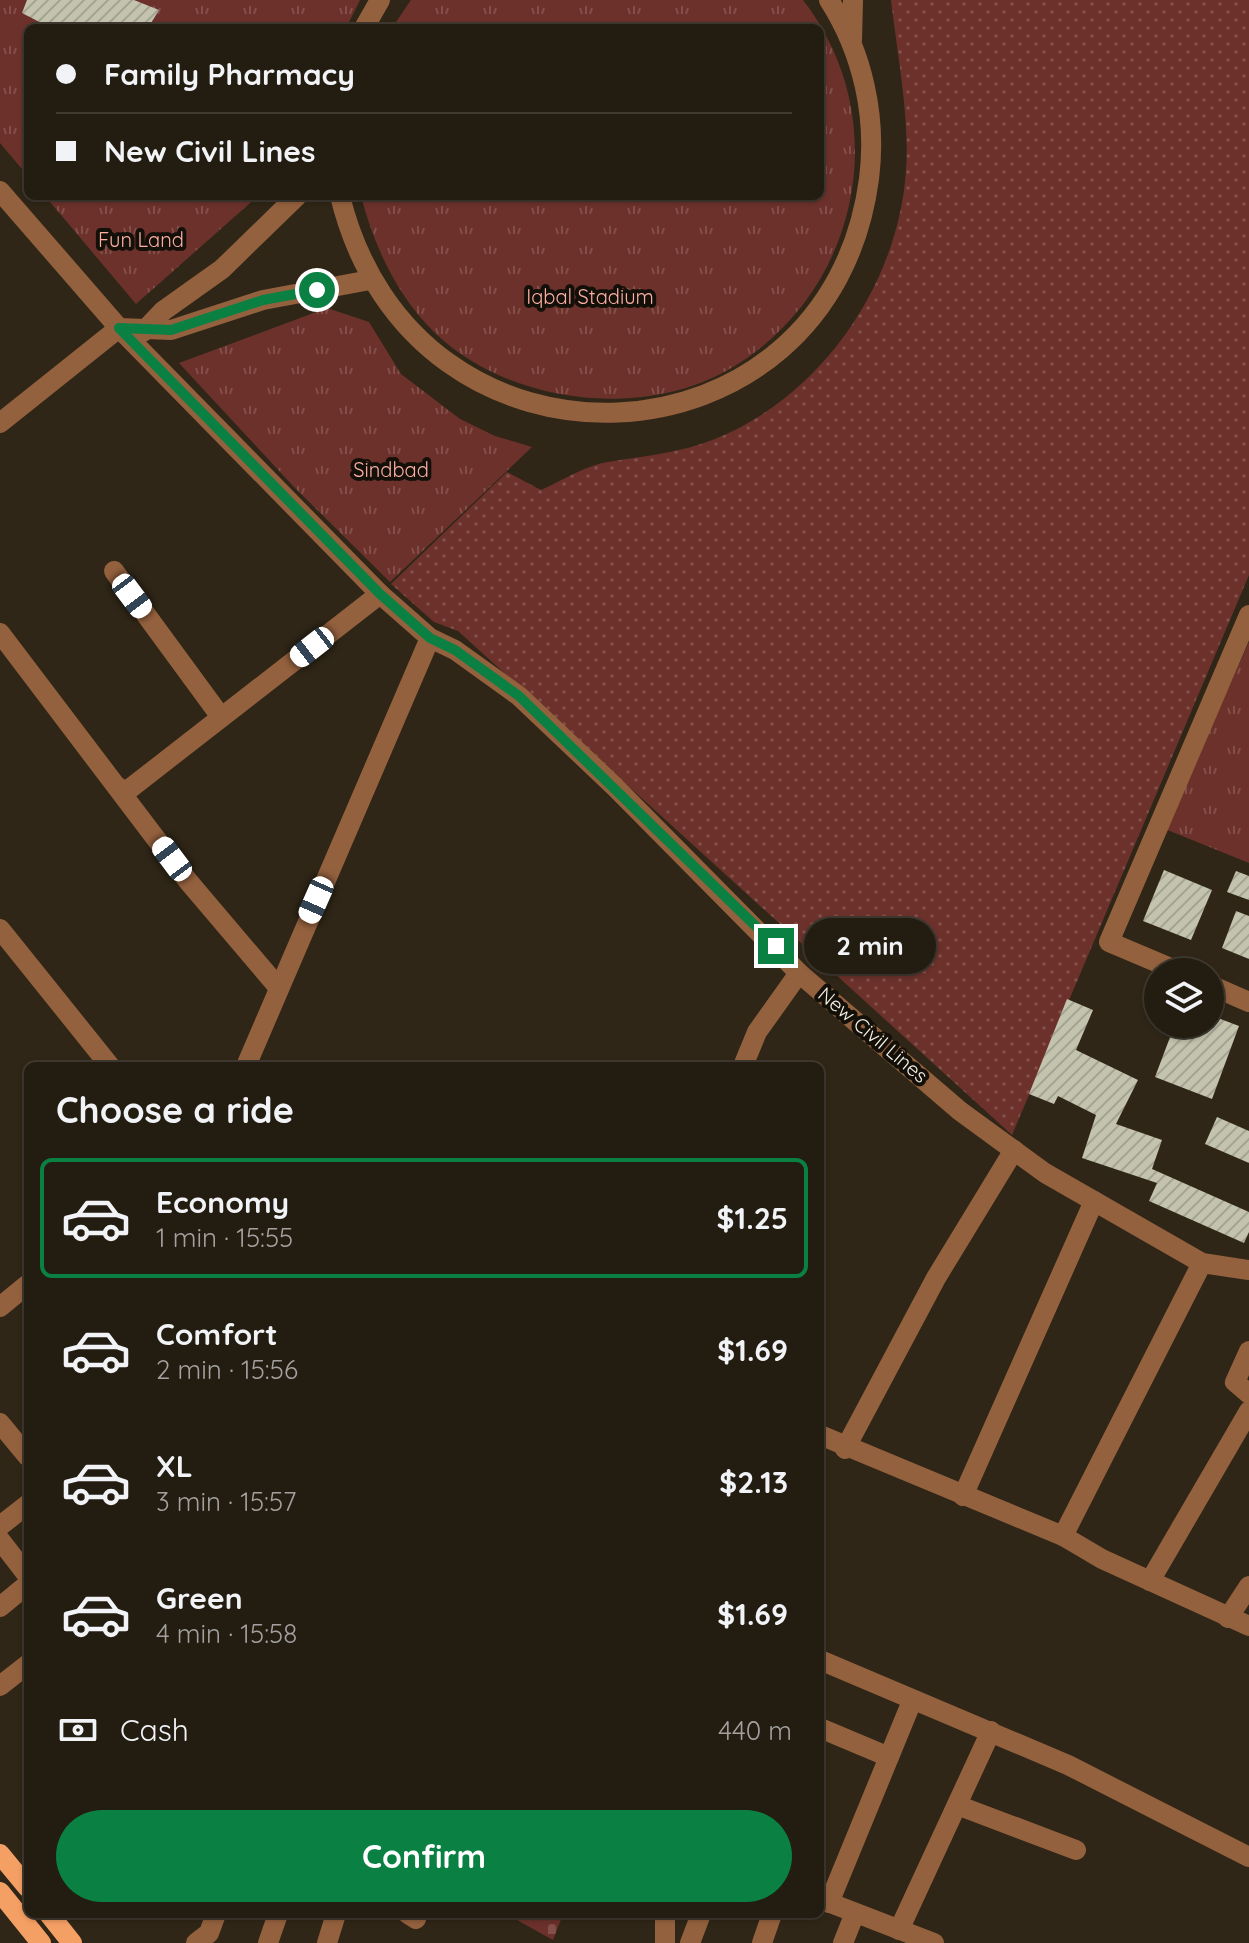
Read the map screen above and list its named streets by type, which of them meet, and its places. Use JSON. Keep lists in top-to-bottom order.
{
  "streets": {
    "street": ["New Civil Lines"]
  },
  "parks": ["Fun Land", "Iqbal Stadium", "Sindbad"],
  "page": {
    "banner": ["Family Pharmacy", "New Civil Lines"],
    "bubble": "2 min",
    "heading": "Choose a ride",
    "list": [
      {
        "name": "Economy",
        "note": "1 min · 15:55",
        "value": "$1.25"
      },
      {
        "name": "Comfort",
        "note": "2 min · 15:56",
        "value": "$1.69"
      },
      {
        "name": "XL",
        "note": "3 min · 15:57",
        "value": "$2.13"
      },
      {
        "name": "Green",
        "note": "4 min · 15:58",
        "value": "$1.69"
      }
    ],
    "pay": ["Cash", "440 m"],
    "buttons": "Confirm"
  }
}
